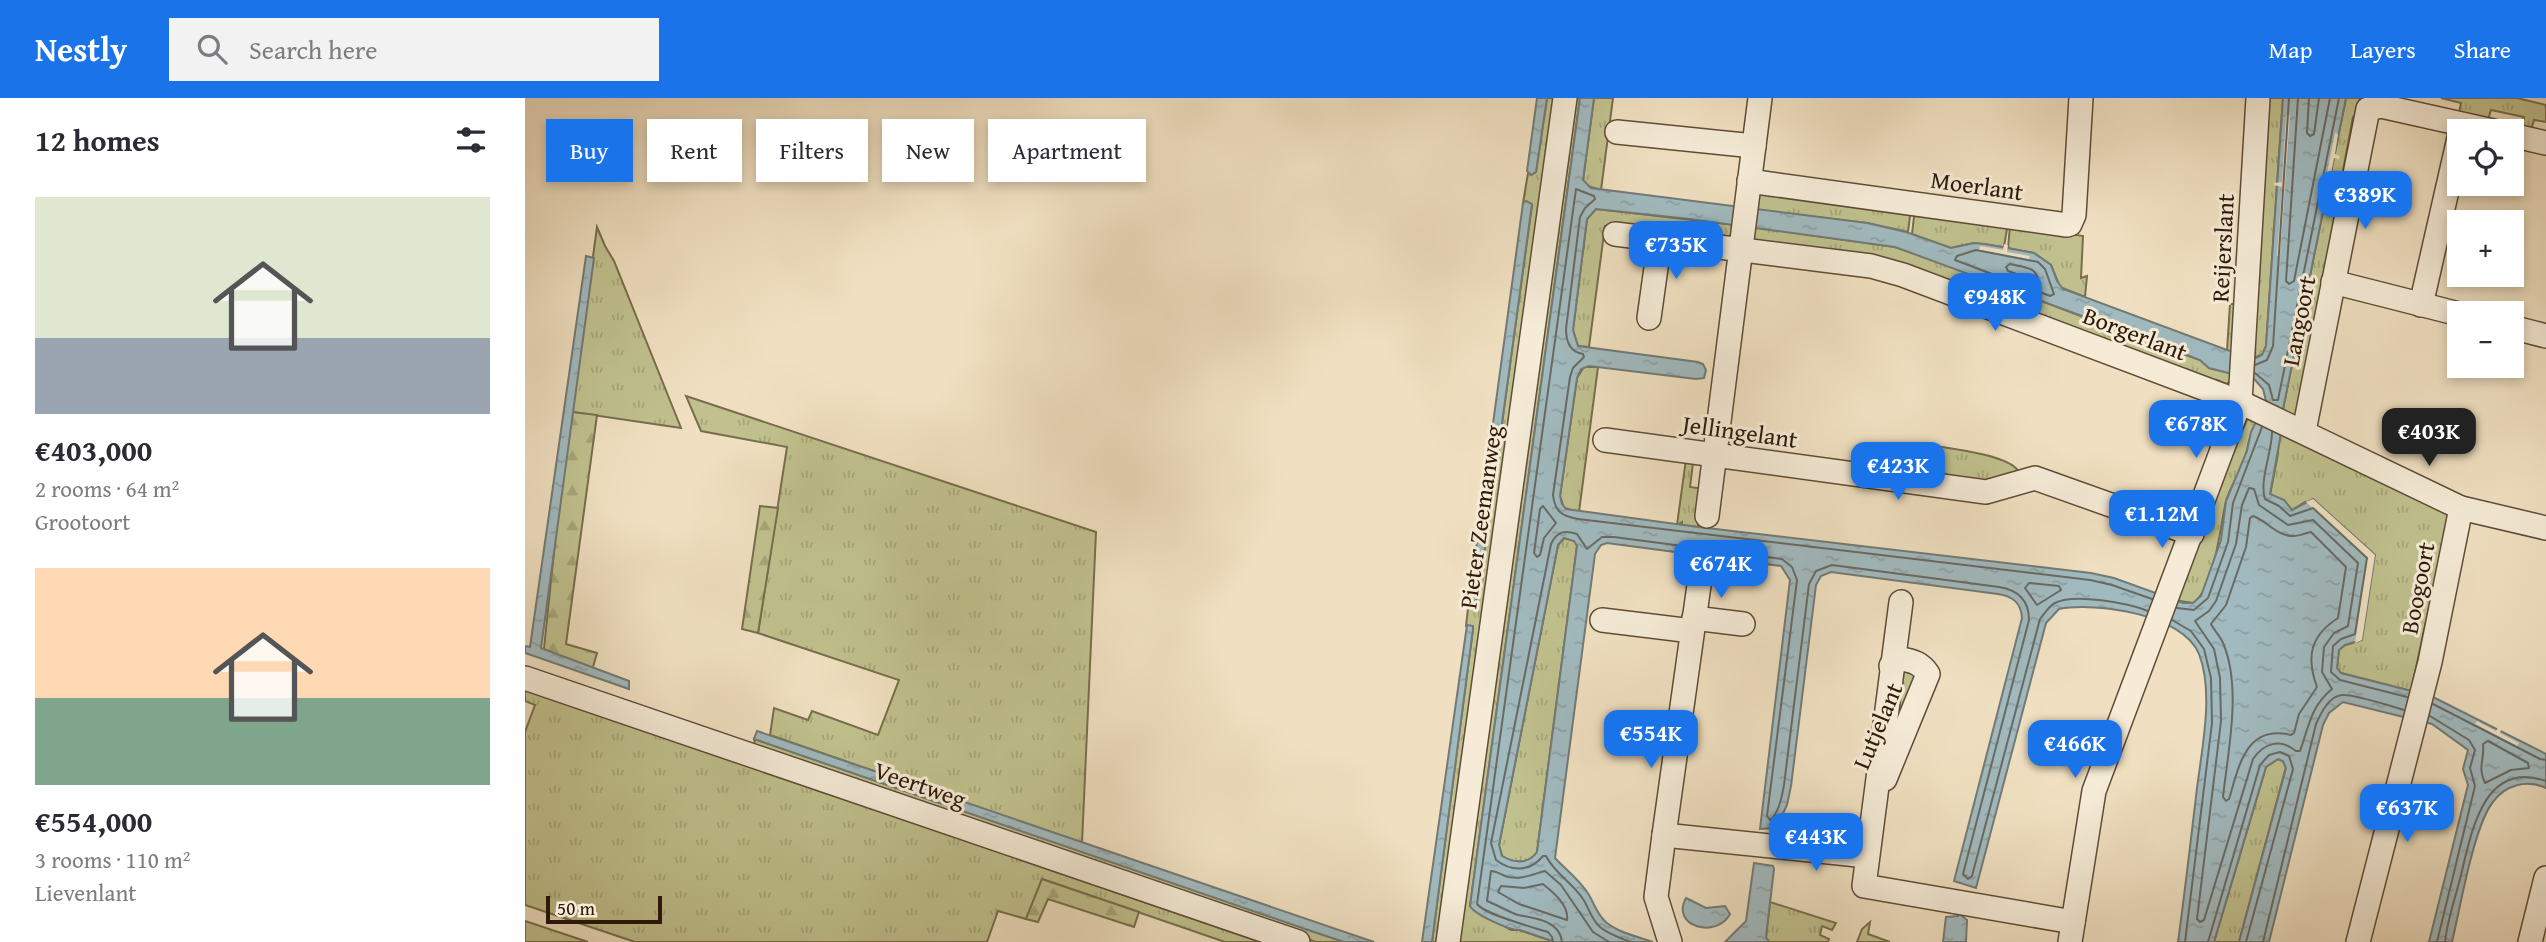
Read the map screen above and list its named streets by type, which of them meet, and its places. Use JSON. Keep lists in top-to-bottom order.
{
  "streets": {
    "street": [
      "Moerlant",
      "Reijerslant",
      "Langoort",
      "Borgerlant",
      "Jellingelant",
      "Pieter Zeemanweg",
      "Boogoort",
      "Lutjelant",
      "Veertweg"
    ]
  },
  "crossings": [
    ["Reijerslant", "Borgerlant"],
    ["Reijerslant", "Jellingelant"],
    ["Reijerslant", "Lutjelant"],
    ["Langoort", "Borgerlant"],
    ["Borgerlant", "Boogoort"]
  ],
  "scale_bar": "50 m",
  "page": {
    "header": "Nestly",
    "search": "Search here",
    "nav": ["Map", "Layers", "Share"],
    "heading": "12 homes",
    "map_buttons": ["+", "−"],
    "chip": [
      "Buy",
      "Rent",
      "Filters",
      "New",
      "Apartment"
    ],
    "price": [
      "€389K",
      "€735K",
      "€948K",
      "€678K",
      "€403K",
      "€423K",
      "€1.12M",
      "€674K",
      "€554K",
      "€466K",
      "€637K",
      "€443K"
    ],
    "list": [
      {
        "name": "€403,000",
        "note": "2 rooms · 64 m² · Grootoort"
      },
      {
        "name": "€554,000",
        "note": "3 rooms · 110 m² · Lievenlant"
      }
    ],
    "scale": "50 m"
  }
}
